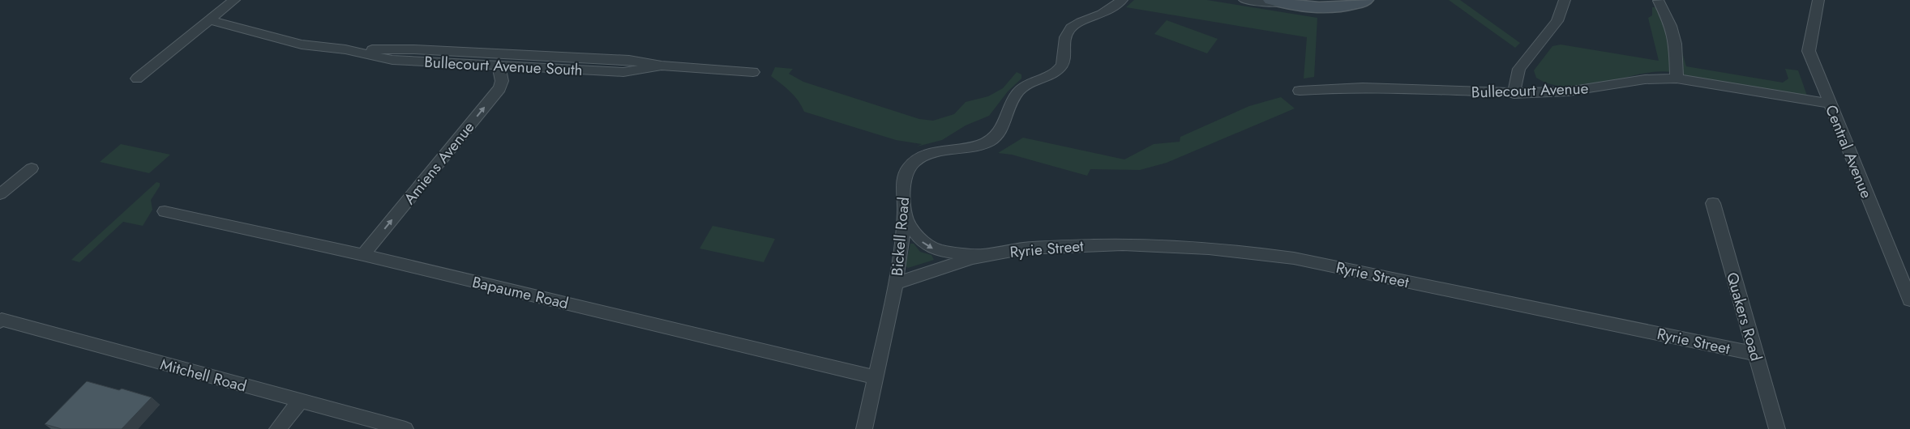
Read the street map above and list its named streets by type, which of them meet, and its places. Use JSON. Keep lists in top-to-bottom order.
{
  "streets": {
    "street": [
      "Bullecourt Avenue South",
      "Bullecourt Avenue",
      "Central Avenue",
      "Amiens Avenue",
      "Bickell Road",
      "Ryrie Street",
      "Bapaume Road",
      "Quakers Road",
      "Mitchell Road"
    ]
  },
  "crossings": [
    ["Bullecourt Avenue South", "Amiens Avenue"],
    ["Bullecourt Avenue", "Central Avenue"],
    ["Amiens Avenue", "Bapaume Road"],
    ["Bickell Road", "Ryrie Street"],
    ["Bickell Road", "Bapaume Road"],
    ["Ryrie Street", "Quakers Road"]
  ],
  "one_way": ["Amiens Avenue"]
}
